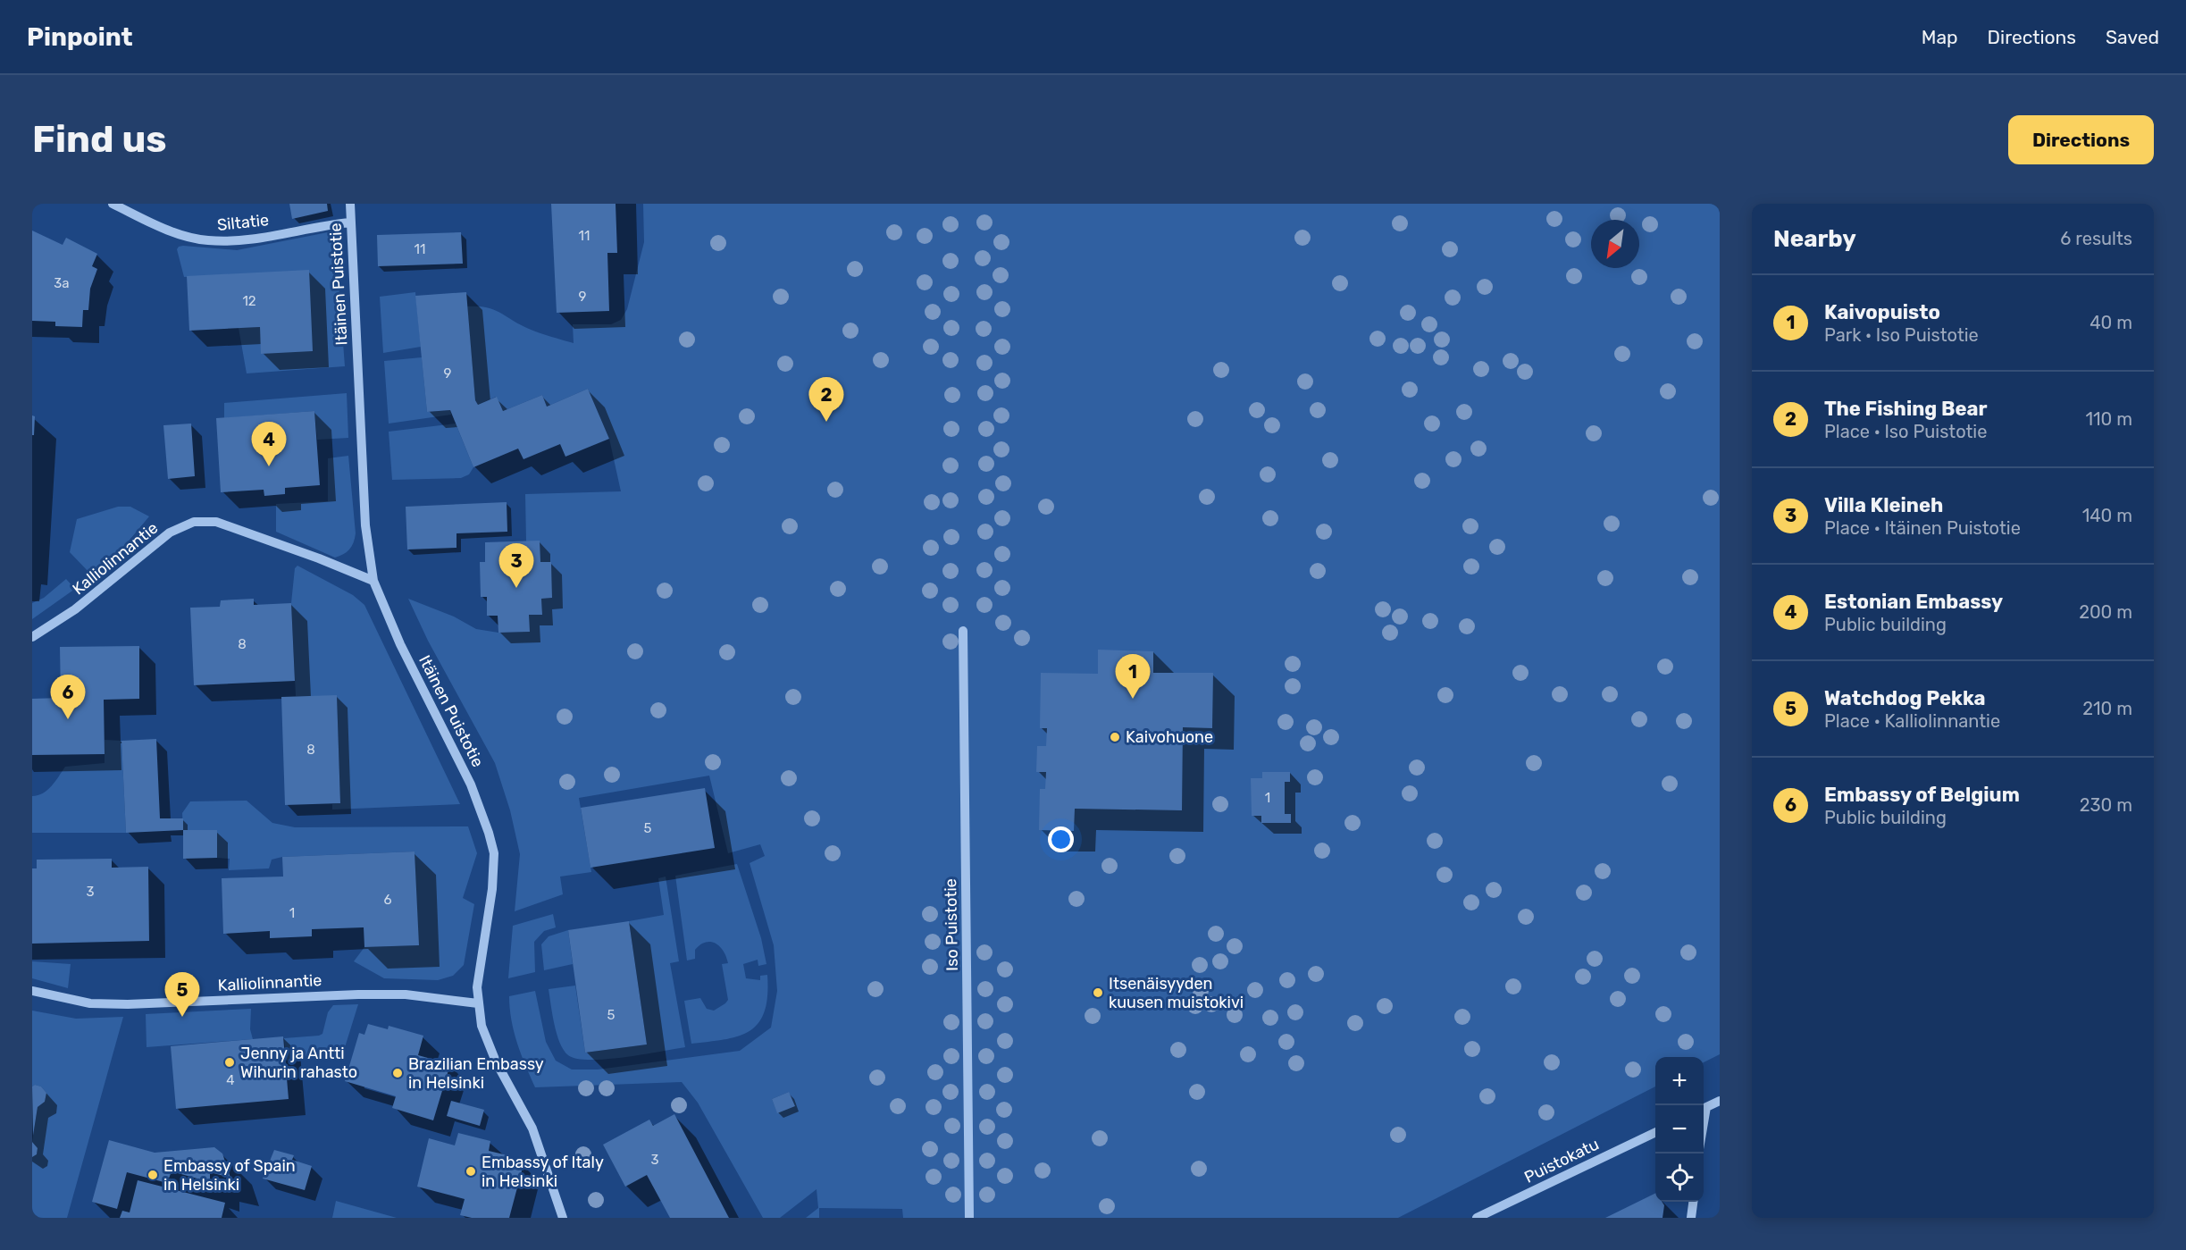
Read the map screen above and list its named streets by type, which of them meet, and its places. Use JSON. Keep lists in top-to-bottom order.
{
  "streets": {
    "street": [
      "Siltatie",
      "Itäinen Puistotie",
      "Kalliolinnantie",
      "Iso Puistotie",
      "Puistokatu"
    ]
  },
  "crossings": [
    ["Siltatie", "Itäinen Puistotie"],
    ["Itäinen Puistotie", "Kalliolinnantie"]
  ],
  "places": [
    "Kaivohuone",
    "Itsenäisyyden kuusen muistokivi",
    "Jenny ja Antti Wihurin rahasto",
    "Brazilian Embassy in Helsinki",
    "Embassy of Italy in Helsinki",
    "Embassy of Spain in Helsinki"
  ],
  "house_numbers": [
    "11",
    "11",
    "3a",
    "9",
    "12",
    "9",
    "8",
    "8",
    "1",
    "5",
    "3",
    "6",
    "1",
    "5",
    "4",
    "3"
  ],
  "north": "bottom left",
  "page": {
    "header": "Pinpoint",
    "nav": ["Map", "Directions", "Saved"],
    "buttons": "Directions",
    "title": "Find us",
    "heading": ["Nearby", "6 results"],
    "list": [
      {
        "mark": "1",
        "name": "Kaivopuisto",
        "note": "Park · Iso Puistotie",
        "value": "40 m"
      },
      {
        "mark": "2",
        "name": "The Fishing Bear",
        "note": "Place · Iso Puistotie",
        "value": "110 m"
      },
      {
        "mark": "3",
        "name": "Villa Kleineh",
        "note": "Place · Itäinen Puistotie",
        "value": "140 m"
      },
      {
        "mark": "4",
        "name": "Estonian Embassy",
        "note": "Public building",
        "value": "200 m"
      },
      {
        "mark": "5",
        "name": "Watchdog Pekka",
        "note": "Place · Kalliolinnantie",
        "value": "210 m"
      },
      {
        "mark": "6",
        "name": "Embassy of Belgium",
        "note": "Public building",
        "value": "230 m"
      }
    ],
    "pins": [
      "2",
      "4",
      "3",
      "1",
      "6",
      "5"
    ],
    "map_buttons": ["+", "−"]
  }
}
